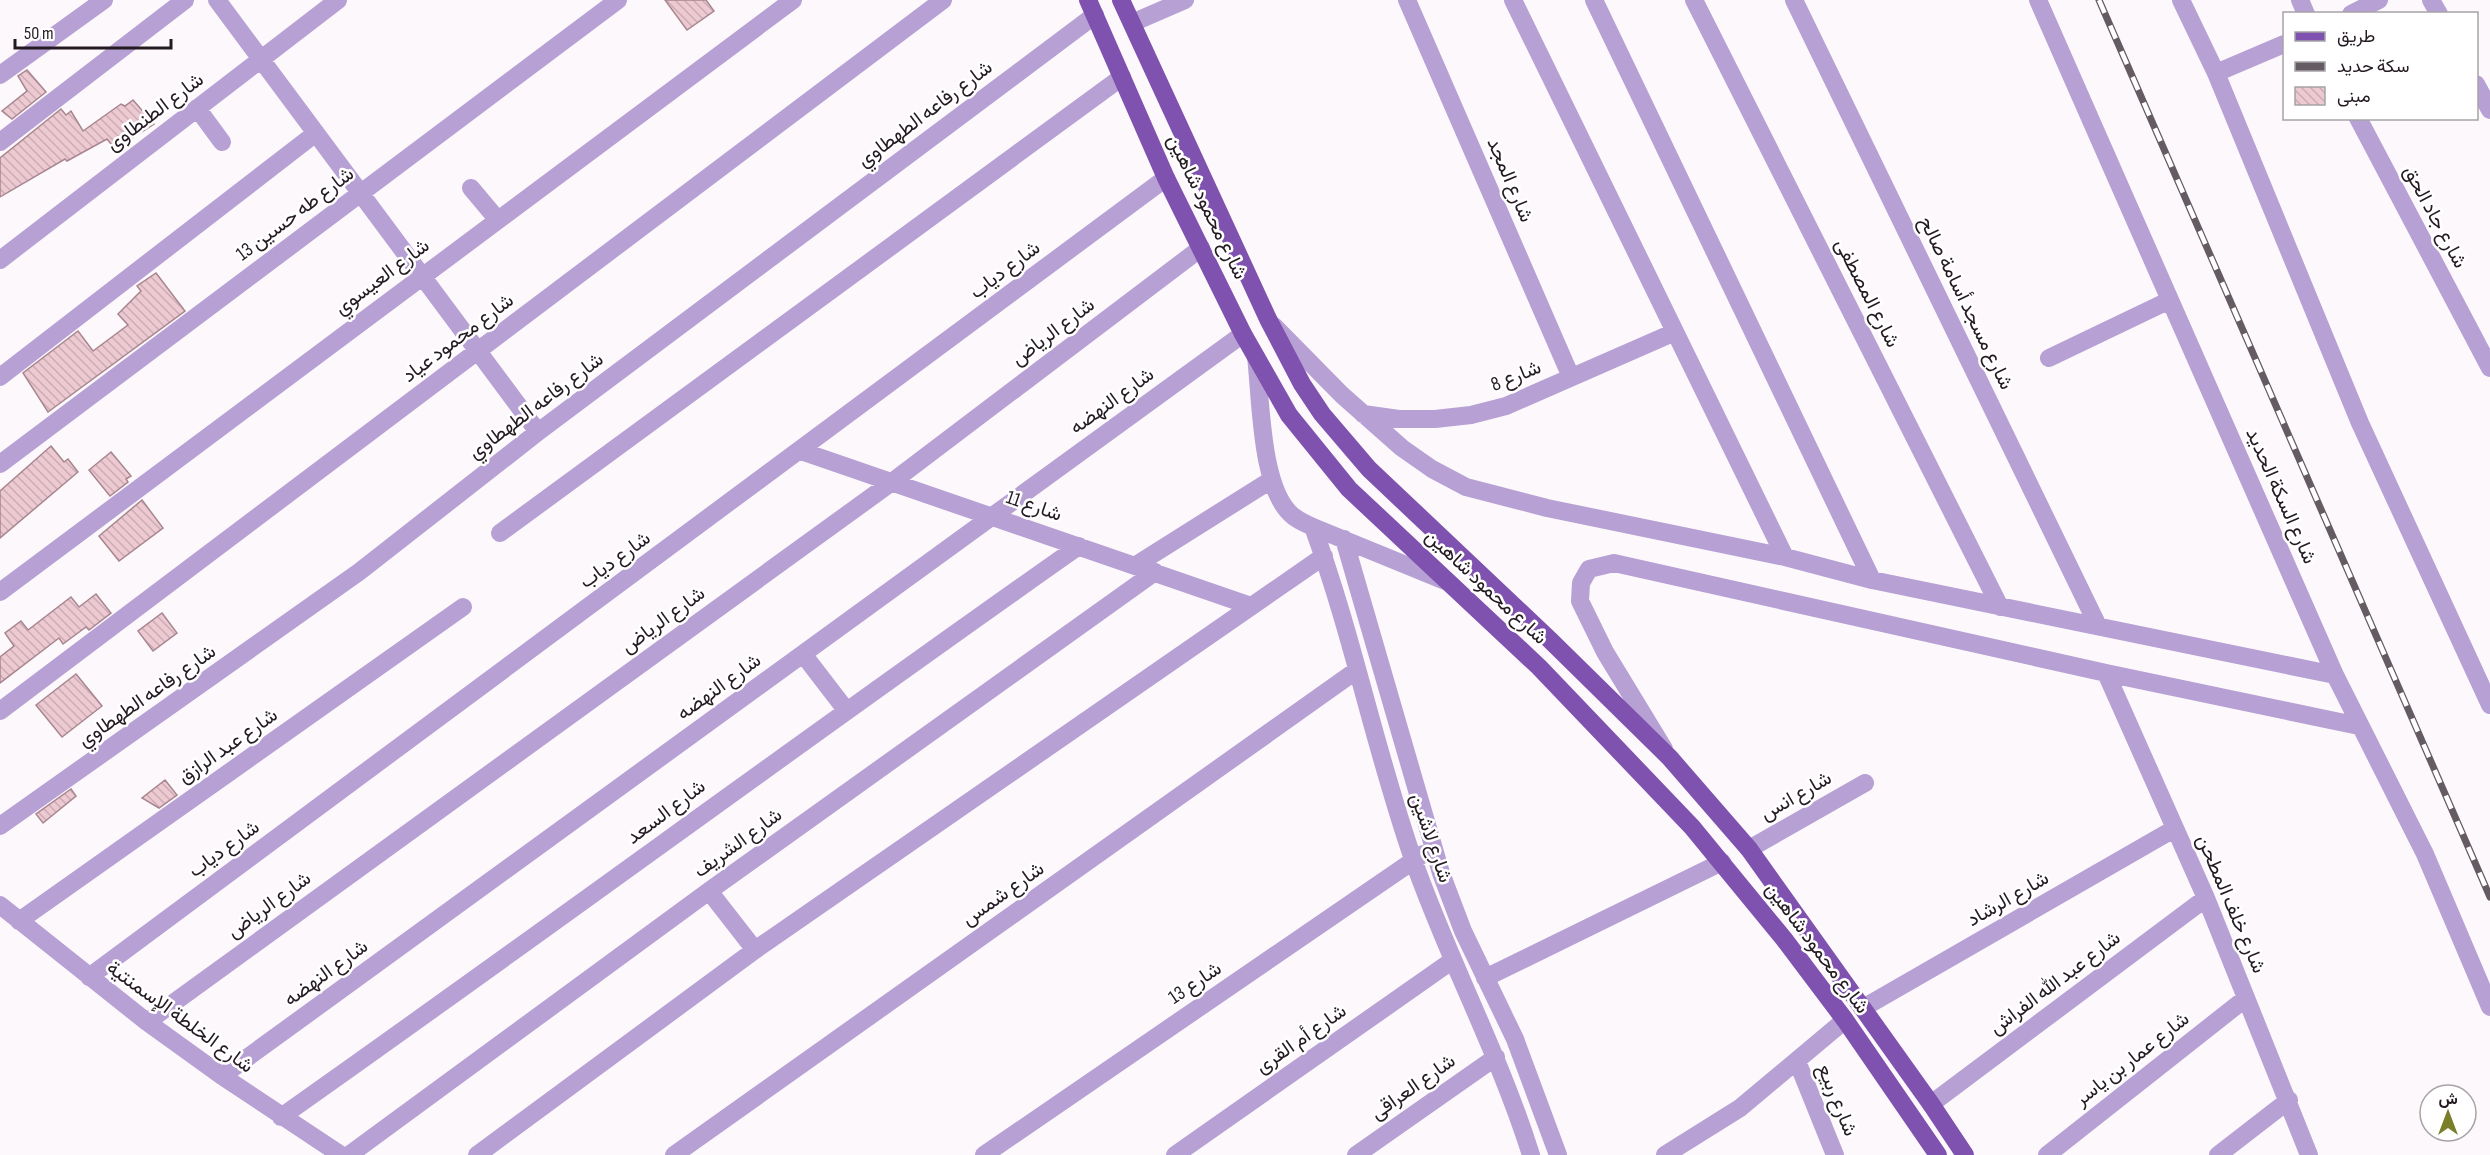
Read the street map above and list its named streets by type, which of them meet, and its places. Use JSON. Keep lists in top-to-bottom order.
{
  "streets": {
    "main road": ["شارع محمود شاهين"],
    "street": [
      "شارع الطنطاوى",
      "شارع رفاعه الطهطاوي",
      "شارع المجد",
      "شارع طه حسين 13",
      "شارع جاد الحق",
      "شارع دياب",
      "شارع العيسوي",
      "شارع المصطفى",
      "شارع مسجد أسامة صالح",
      "شارع الرياض",
      "شارع محمود عياد",
      "شارع 8",
      "شارع النهضه",
      "شارع السكة الحديد",
      "شارع 11",
      "شارع عبد الرازق",
      "شارع انس",
      "شارع السعد",
      "شارع لاشين",
      "شارع الشريف",
      "شارع شمس",
      "شارع الرشاد",
      "شارع خلف المطحن",
      "شارع 13",
      "شارع عبد الله الفراش",
      "شارع الخلطة الإسمنتية",
      "شارع أم القرى",
      "شارع عمار بن ياسر",
      "شارع العراقى",
      "شارع ربيع"
    ]
  },
  "crossings": [
    ["شارع رفاعه الطهطاوي", "شارع محمود شاهين"],
    ["شارع المجد", "شارع 8"],
    ["شارع محمود شاهين", "شارع دياب"],
    ["شارع محمود شاهين", "شارع الرياض"],
    ["شارع محمود شاهين", "شارع النهضه"],
    ["شارع محمود شاهين", "شارع انس"],
    ["شارع محمود شاهين", "شارع الرشاد"],
    ["شارع محمود شاهين", "شارع عبد الله الفراش"],
    ["شارع دياب", "شارع 11"],
    ["شارع دياب", "شارع الخلطة الإسمنتية"],
    ["شارع الرياض", "شارع 11"],
    ["شارع الرياض", "شارع الخلطة الإسمنتية"],
    ["شارع النهضه", "شارع 11"],
    ["شارع النهضه", "شارع الخلطة الإسمنتية"],
    ["شارع 11", "شارع السعد"],
    ["شارع 11", "شارع الشريف"],
    ["شارع عبد الرازق", "شارع الخلطة الإسمنتية"],
    ["شارع السعد", "شارع الخلطة الإسمنتية"],
    ["شارع لاشين", "شارع شمس"],
    ["شارع لاشين", "شارع 13"],
    ["شارع لاشين", "شارع أم القرى"],
    ["شارع لاشين", "شارع العراقى"],
    ["شارع الرشاد", "شارع خلف المطحن"],
    ["شارع خلف المطحن", "شارع عبد الله الفراش"],
    ["شارع خلف المطحن", "شارع عمار بن ياسر"]
  ],
  "legend": ["طريق", "سكة حديد", "مبنى"],
  "scale_bar": "50 m",
  "north": "top"
}
